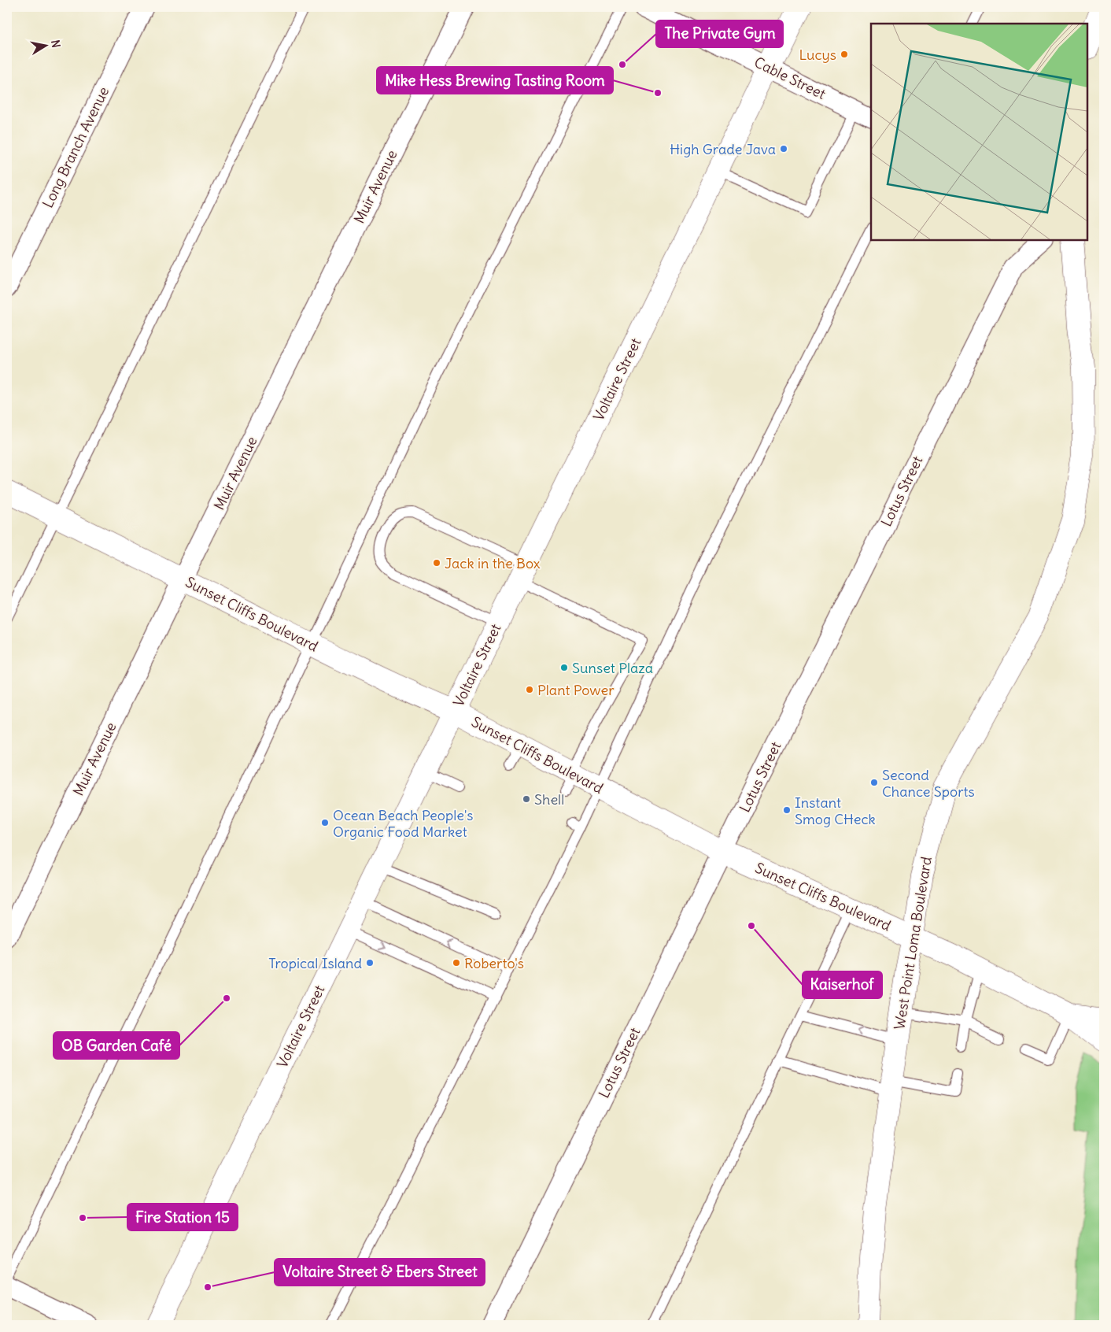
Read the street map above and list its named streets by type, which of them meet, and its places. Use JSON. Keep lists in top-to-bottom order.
{
  "streets": {
    "main road": ["Voltaire Street", "Sunset Cliffs Boulevard", "West Point Loma Boulevard"],
    "street": [
      "Cable Street",
      "Long Branch Avenue",
      "Muir Avenue",
      "Lotus Street"
    ]
  },
  "crossings": [
    ["Cable Street", "Voltaire Street"],
    ["Muir Avenue", "Sunset Cliffs Boulevard"],
    ["Voltaire Street", "Sunset Cliffs Boulevard"],
    ["Lotus Street", "Sunset Cliffs Boulevard"],
    ["Sunset Cliffs Boulevard", "West Point Loma Boulevard"]
  ],
  "places": [
    "Lucys",
    "The Private Gym",
    "Mike Hess Brewing Tasting Room",
    "High Grade Java",
    "Jack in the Box",
    "Sunset Plaza",
    "Plant Power",
    "Second Chance Sports",
    "Shell",
    "Instant Smog CHeck",
    "Ocean Beach People's Organic Food Market",
    "Kaiserhof",
    "Tropical Island",
    "Roberto's",
    "OB Garden Café",
    "Fire Station 15",
    "Voltaire Street & Ebers Street"
  ],
  "north": "right"
}
